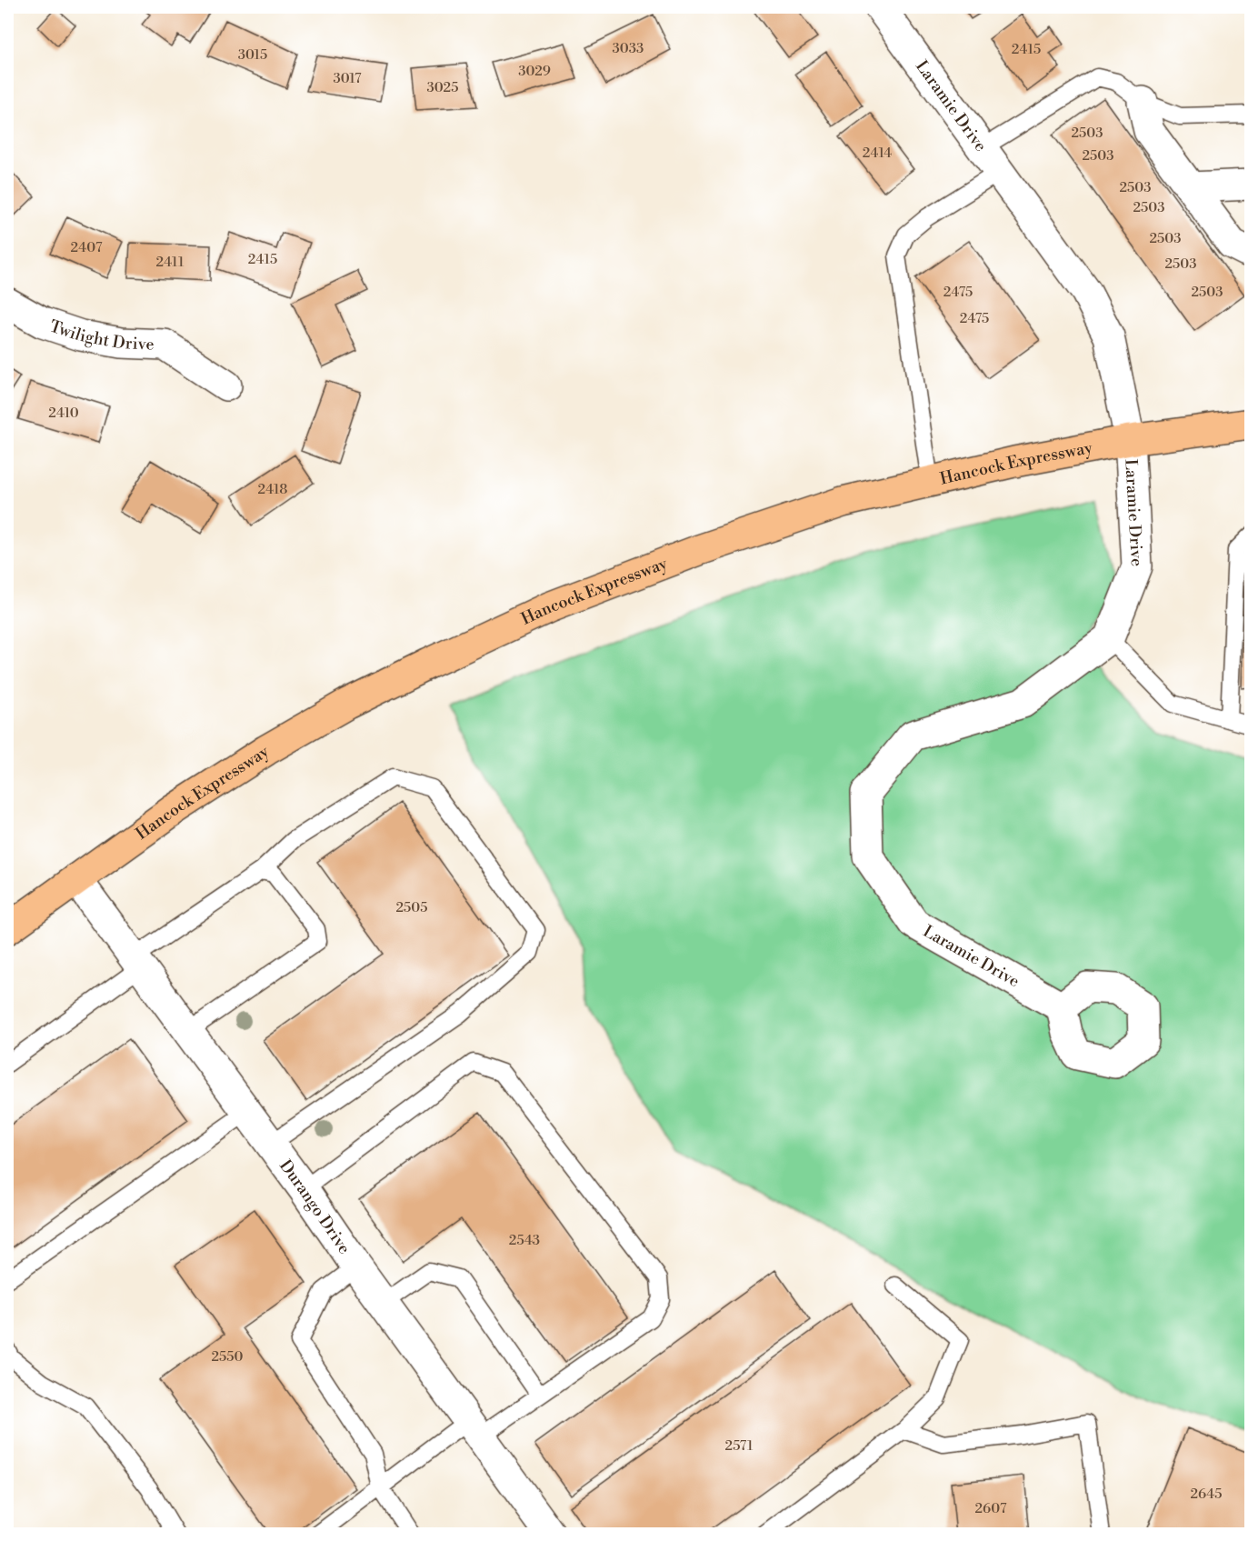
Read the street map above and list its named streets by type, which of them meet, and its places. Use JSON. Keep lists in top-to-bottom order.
{
  "streets": {
    "main road": ["Hancock Expressway"],
    "street": ["Laramie Drive", "Twilight Drive", "Durango Drive"]
  },
  "crossings": [
    ["Laramie Drive", "Hancock Expressway"],
    ["Hancock Expressway", "Durango Drive"]
  ],
  "house_numbers": [
    "3033",
    "2415",
    "3015",
    "3029",
    "3017",
    "3025",
    "2503",
    "2414",
    "2503",
    "2503",
    "2503",
    "2503",
    "2407",
    "2415",
    "2411",
    "2503",
    "2475",
    "2503",
    "2475",
    "2410",
    "2418",
    "2505",
    "2543",
    "2550",
    "2571",
    "2645",
    "2607"
  ]
}
